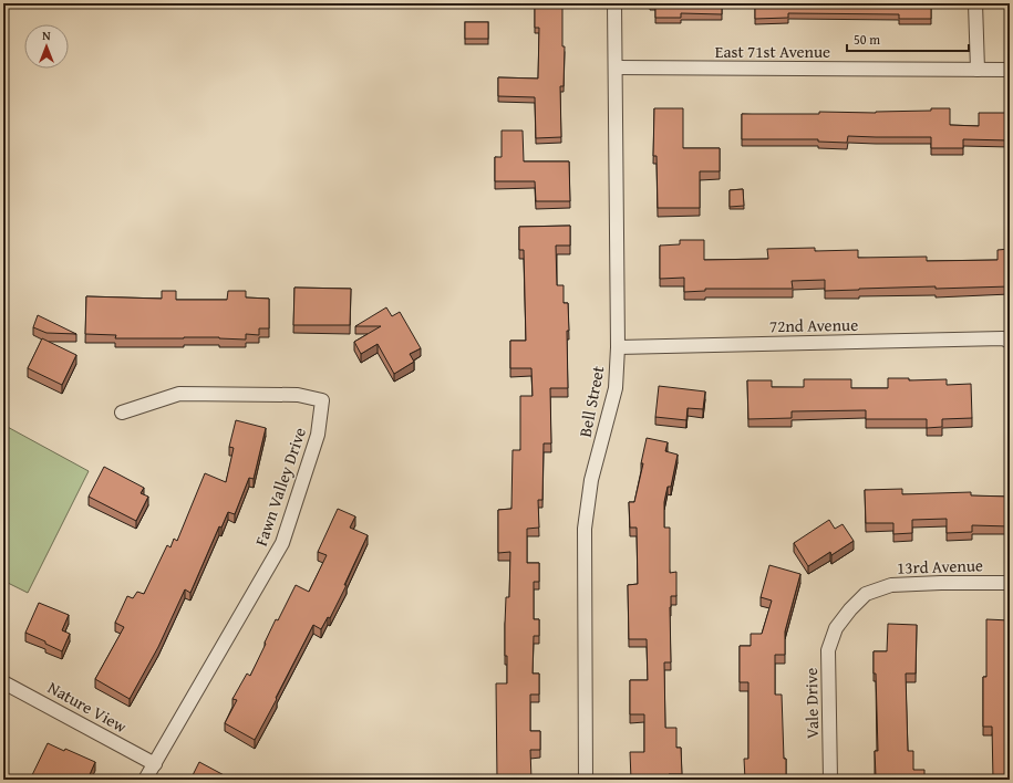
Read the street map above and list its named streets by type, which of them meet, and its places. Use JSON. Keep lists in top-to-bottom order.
{
  "streets": {
    "street": [
      "East 71st Avenue",
      "72nd Avenue",
      "Bell Street",
      "Fawn Valley Drive",
      "13rd Avenue",
      "Vale Drive",
      "Nature View"
    ]
  },
  "crossings": [
    ["East 71st Avenue", "Bell Street"],
    ["72nd Avenue", "Bell Street"],
    ["Fawn Valley Drive", "Nature View"],
    ["13rd Avenue", "Vale Drive"]
  ],
  "scale_bar": "50 m",
  "north": "top"
}
